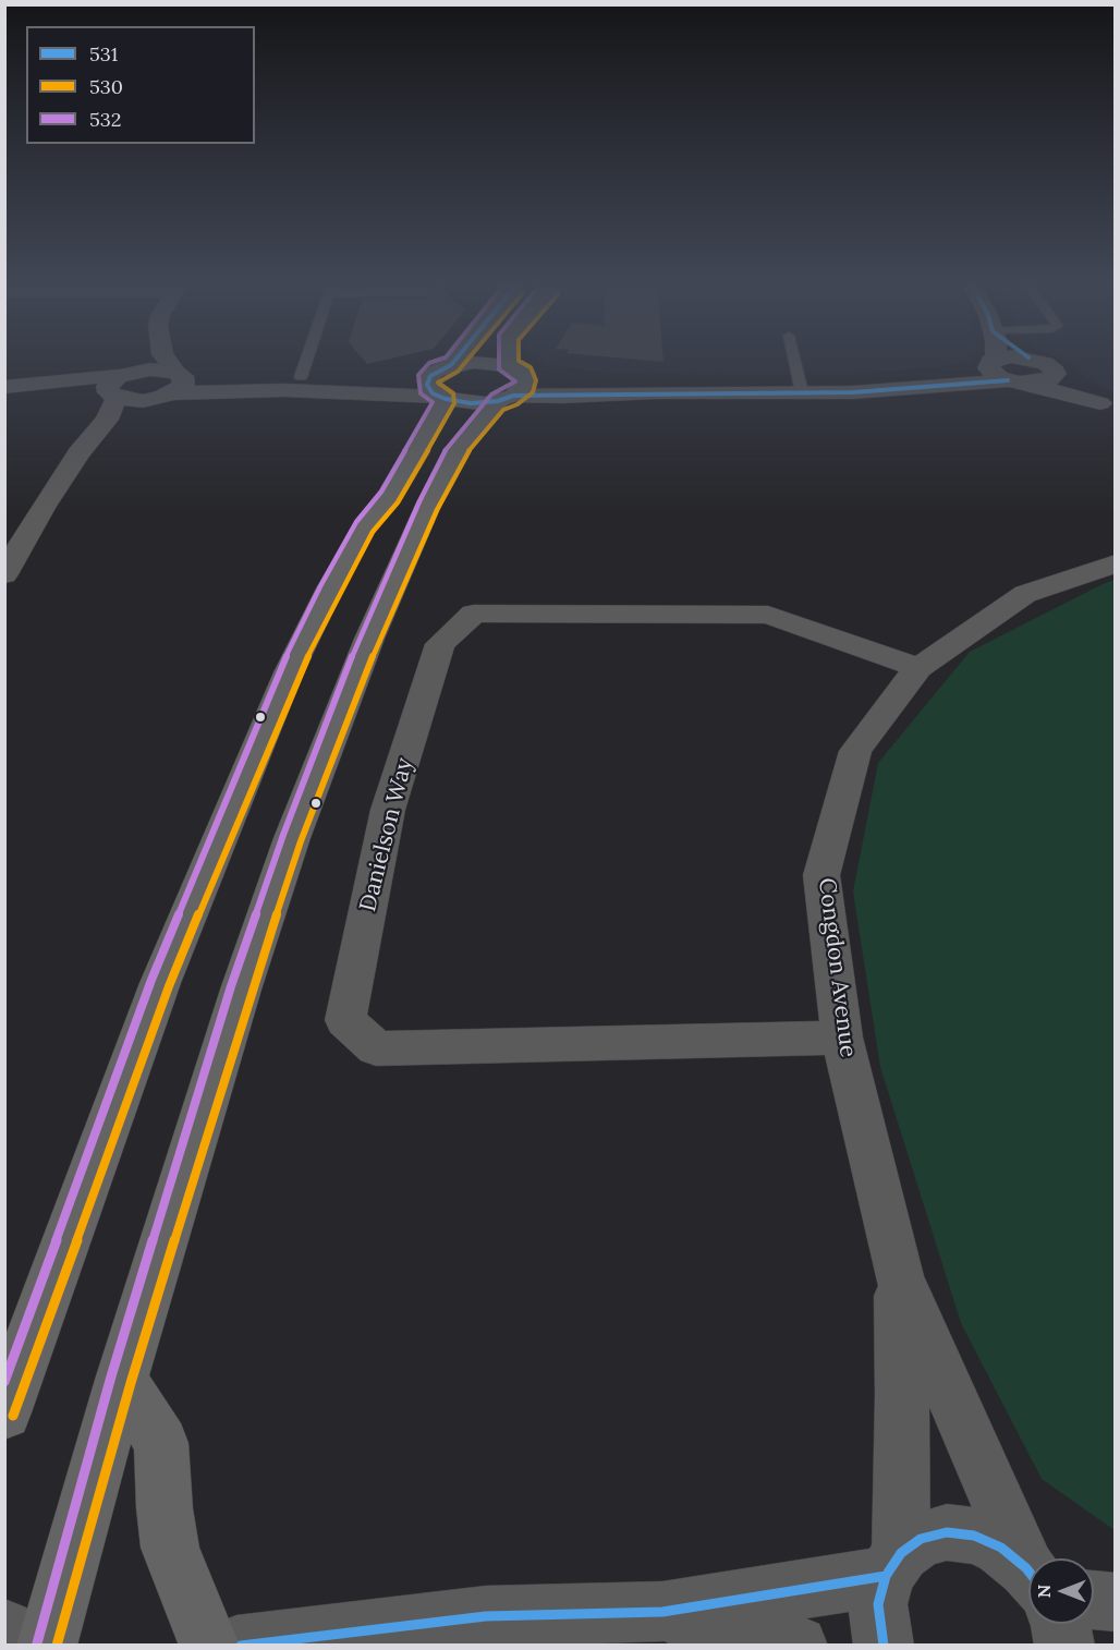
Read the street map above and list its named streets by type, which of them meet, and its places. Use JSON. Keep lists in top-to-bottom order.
{
  "streets": {
    "street": ["Danielson Way", "Congdon Avenue"]
  },
  "crossings": [
    ["Danielson Way", "Congdon Avenue"]
  ],
  "lines": ["transit line 531", "transit line 530", "transit line 532"],
  "legend": ["531", "530", "532"],
  "north": "left"
}
